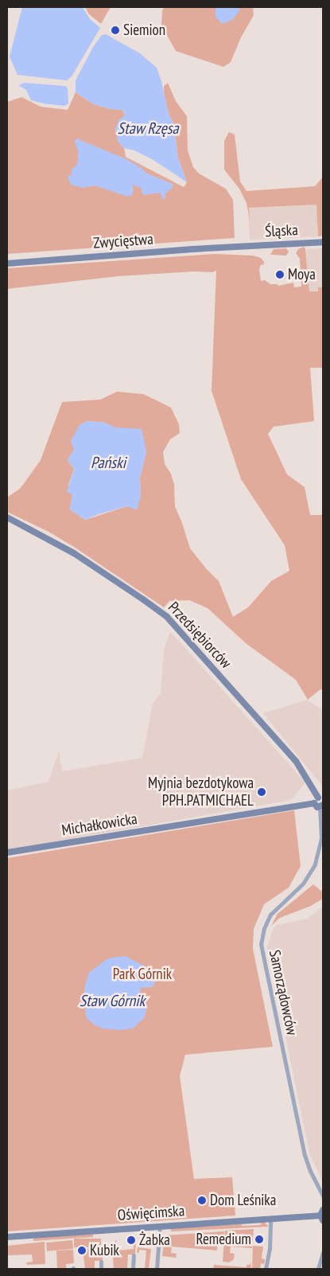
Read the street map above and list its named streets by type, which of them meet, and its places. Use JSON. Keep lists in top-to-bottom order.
{
  "streets": {
    "street": [
      "Śląska",
      "Zwycięstwa",
      "Przedsiębiorców",
      "Michałkowicka",
      "Samorządowców",
      "Oświęcimska"
    ]
  },
  "crossings": [
    ["Śląska", "Zwycięstwa"],
    ["Przedsiębiorców", "Michałkowicka"],
    ["Przedsiębiorców", "Samorządowców"],
    ["Michałkowicka", "Samorządowców"]
  ],
  "water": ["Staw Rzęsa", "Pański", "Staw Górnik"],
  "parks": ["Park Górnik"],
  "places": [
    "Siemion",
    "Moya",
    "Myjnia bezdotykowa PPH.PATMICHAEL",
    "Dom Leśnika",
    "Remedium",
    "Żabka",
    "Kubik"
  ]
}
